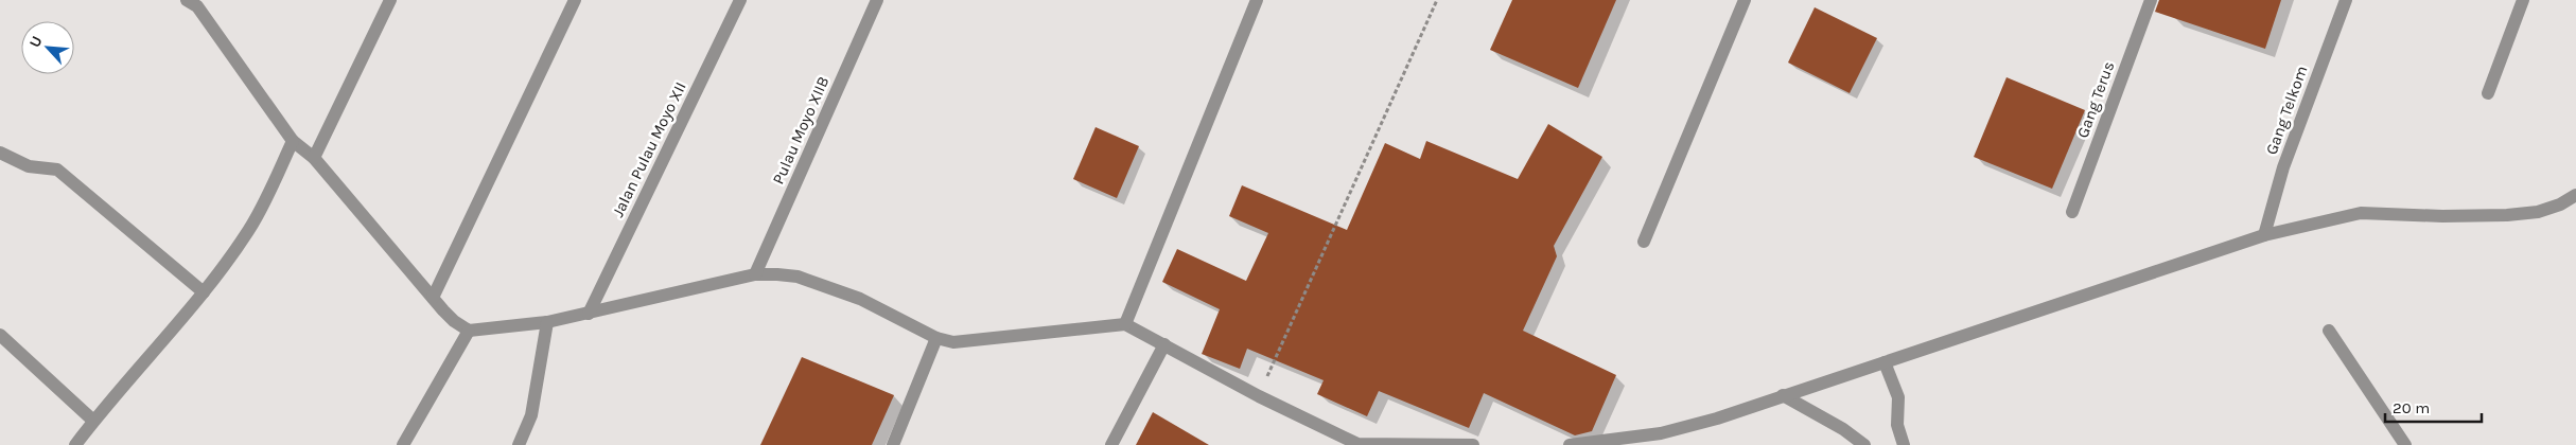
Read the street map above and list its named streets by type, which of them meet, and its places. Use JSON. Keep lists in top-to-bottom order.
{
  "streets": {
    "street": [
      "Gang Terus",
      "Gang Telkom",
      "Pulau Moyo XIIB",
      "Jalan Pulau Moyo XII"
    ]
  },
  "scale_bar": "20 m",
  "north": "top left"
}
